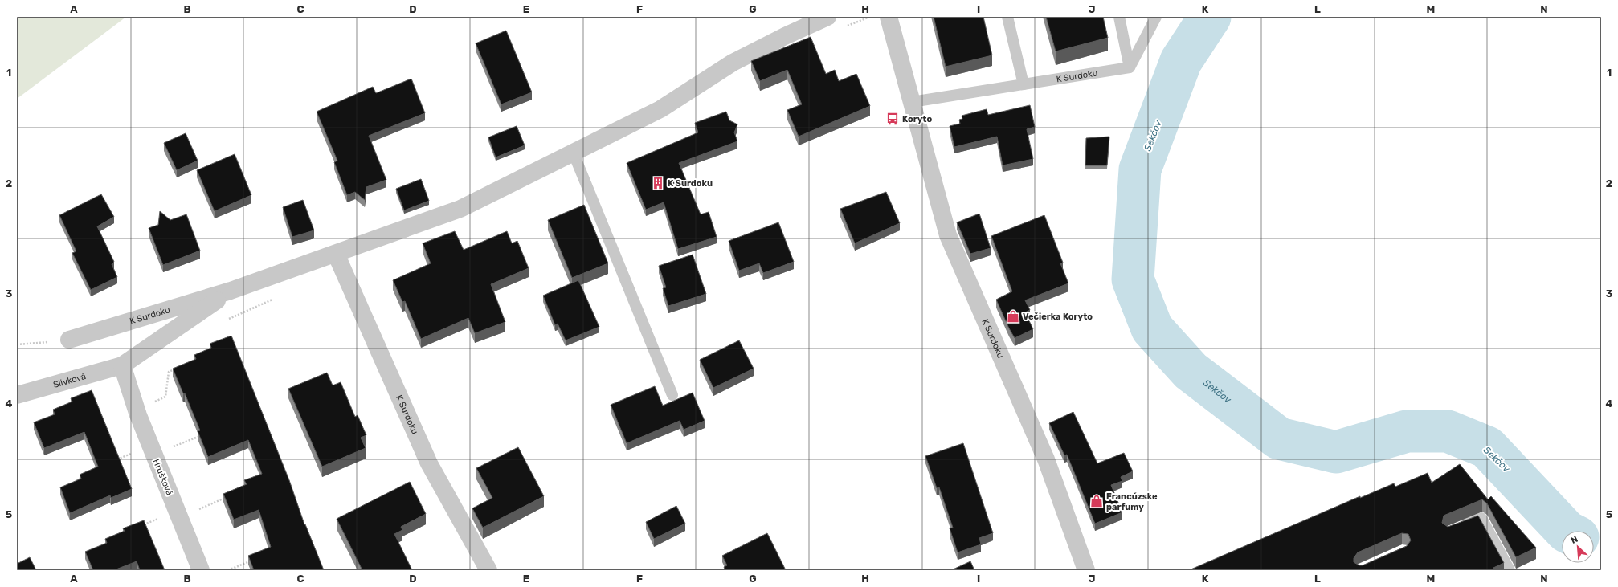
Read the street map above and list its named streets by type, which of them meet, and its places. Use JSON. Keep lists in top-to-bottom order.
{
  "streets": {
    "street": ["K Surdoku", "Slivková", "Hrušková"]
  },
  "crossings": [
    ["K Surdoku", "Slivková"],
    ["K Surdoku", "Hrušková"],
    ["Slivková", "Hrušková"]
  ],
  "water": ["Sekčov"],
  "places": {
    "bus stop": ["Koryto"],
    "building": ["K Surdoku"],
    "shop": ["Večierka Koryto", "Francúzske parfumy"]
  },
  "north": "top left",
  "grid": {
    "columns": [
      "A",
      "B",
      "C",
      "D",
      "E",
      "F",
      "G",
      "H",
      "I",
      "J",
      "K",
      "L",
      "M",
      "N"
    ],
    "rows": [
      "1",
      "2",
      "3",
      "4",
      "5"
    ]
  }
}
